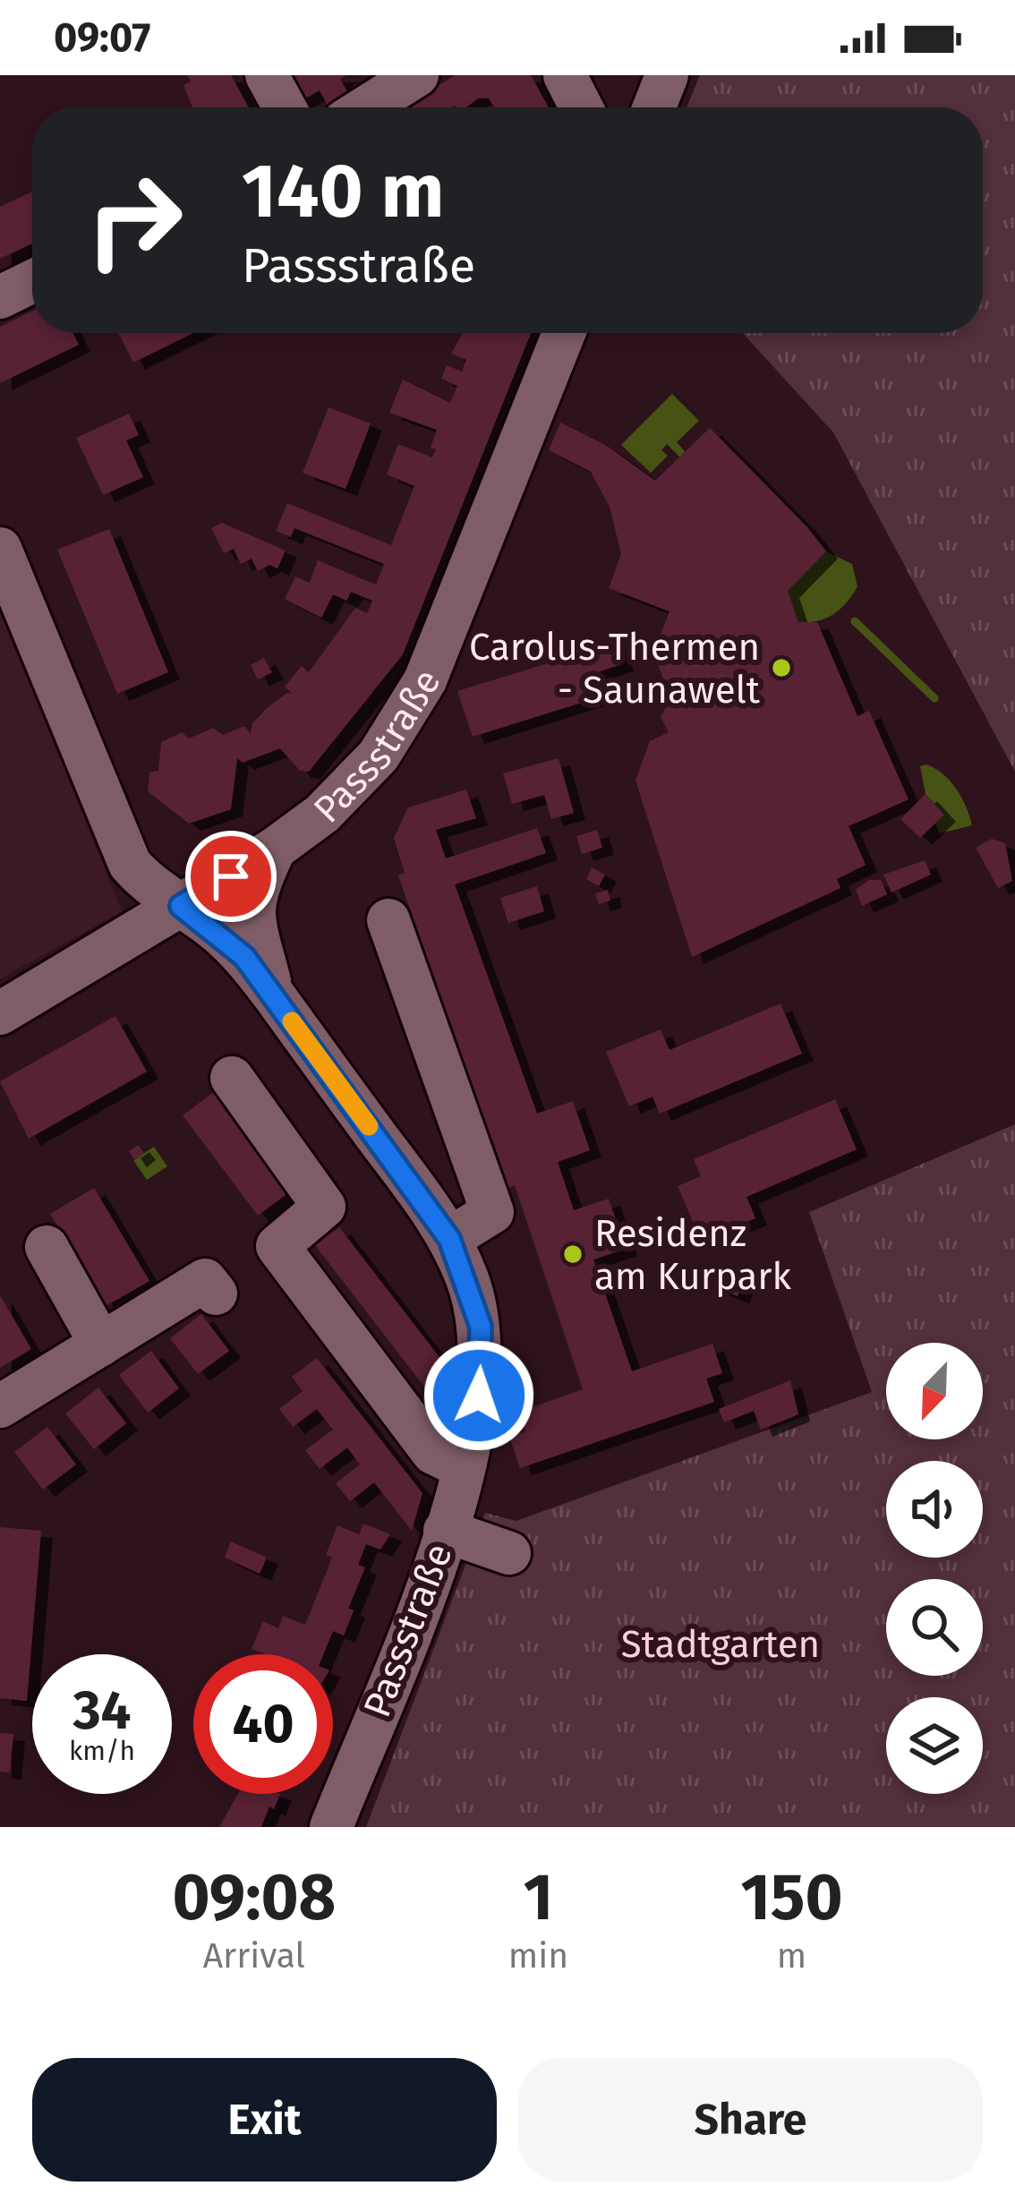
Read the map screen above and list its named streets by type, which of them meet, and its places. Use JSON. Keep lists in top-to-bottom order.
{
  "streets": {
    "street": ["Passstraße"]
  },
  "parks": ["Stadtgarten"],
  "places": ["Carolus-Thermen - Saunawelt", "Residenz am Kurpark"],
  "north": "bottom left",
  "page": {
    "status": "09:07",
    "turn": ["140 m", "Passstraße"],
    "speed": "34 km/h",
    "limit": "40",
    "eta": [
      "09:08",
      "Arrival",
      "1",
      "min",
      "150",
      "m"
    ],
    "buttons": ["Exit", "Share"]
  }
}
